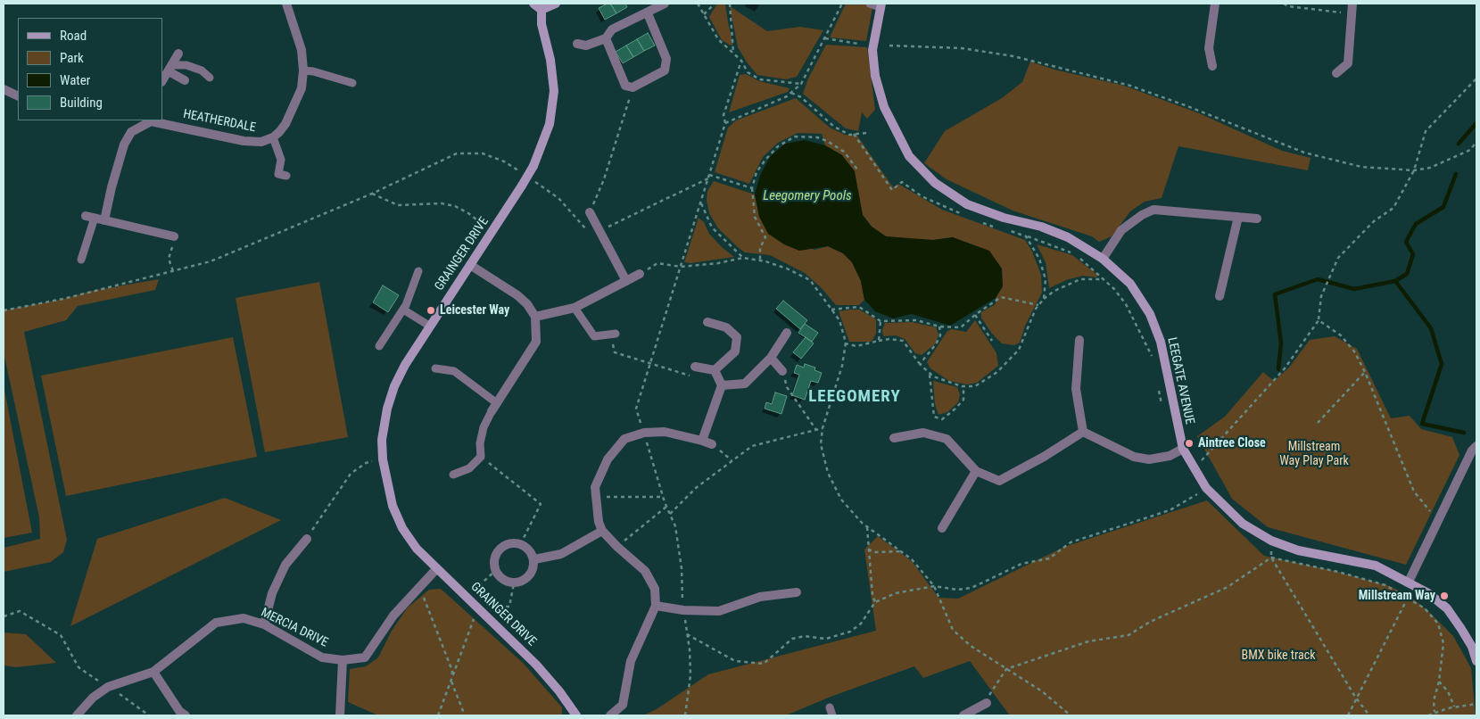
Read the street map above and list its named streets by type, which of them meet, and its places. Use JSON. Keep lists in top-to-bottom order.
{
  "streets": {
    "street": [
      "HEATHERDALE",
      "GRAINGER DRIVE",
      "LEEGATE AVENUE",
      "MERCIA DRIVE"
    ]
  },
  "crossings": [
    ["GRAINGER DRIVE", "MERCIA DRIVE"]
  ],
  "districts": ["LEEGOMERY"],
  "water": ["Leegomery Pools"],
  "parks": ["Millstream Way Play Park", "BMX bike track"],
  "places": ["Leicester Way", "Aintree Close", "Millstream Way"],
  "legend": [
    "Road",
    "Park",
    "Water",
    "Building"
  ]
}
